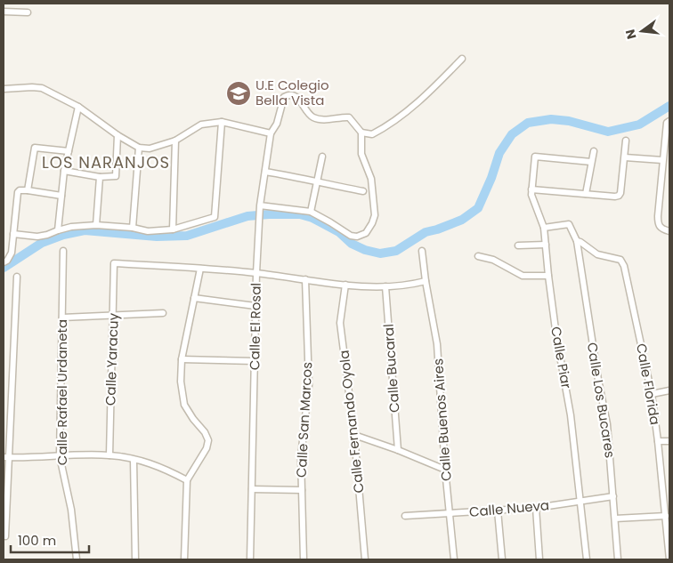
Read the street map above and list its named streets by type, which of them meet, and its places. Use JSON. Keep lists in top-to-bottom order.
{
  "streets": {
    "street": [
      "Calle El Rosal",
      "Calle Piar",
      "Calle Yaracuy",
      "Calle Bucaral",
      "Calle Florida",
      "Calle Rafael Urdaneta",
      "Calle Los Bucares",
      "Calle San Marcos",
      "Calle Buenos Aires",
      "Calle Fernando Oyola",
      "Calle Nueva"
    ]
  },
  "crossings": [
    ["Calle Piar", "Calle Nueva"],
    ["Calle Florida", "Calle Los Bucares"],
    ["Calle Los Bucares", "Calle Nueva"],
    ["Calle Buenos Aires", "Calle Nueva"]
  ],
  "districts": ["LOS NARANJOS"],
  "places": {
    "school or university": ["U.E Colegio Bella Vista"]
  },
  "scale_bar": "100 m",
  "north": "left"
}
